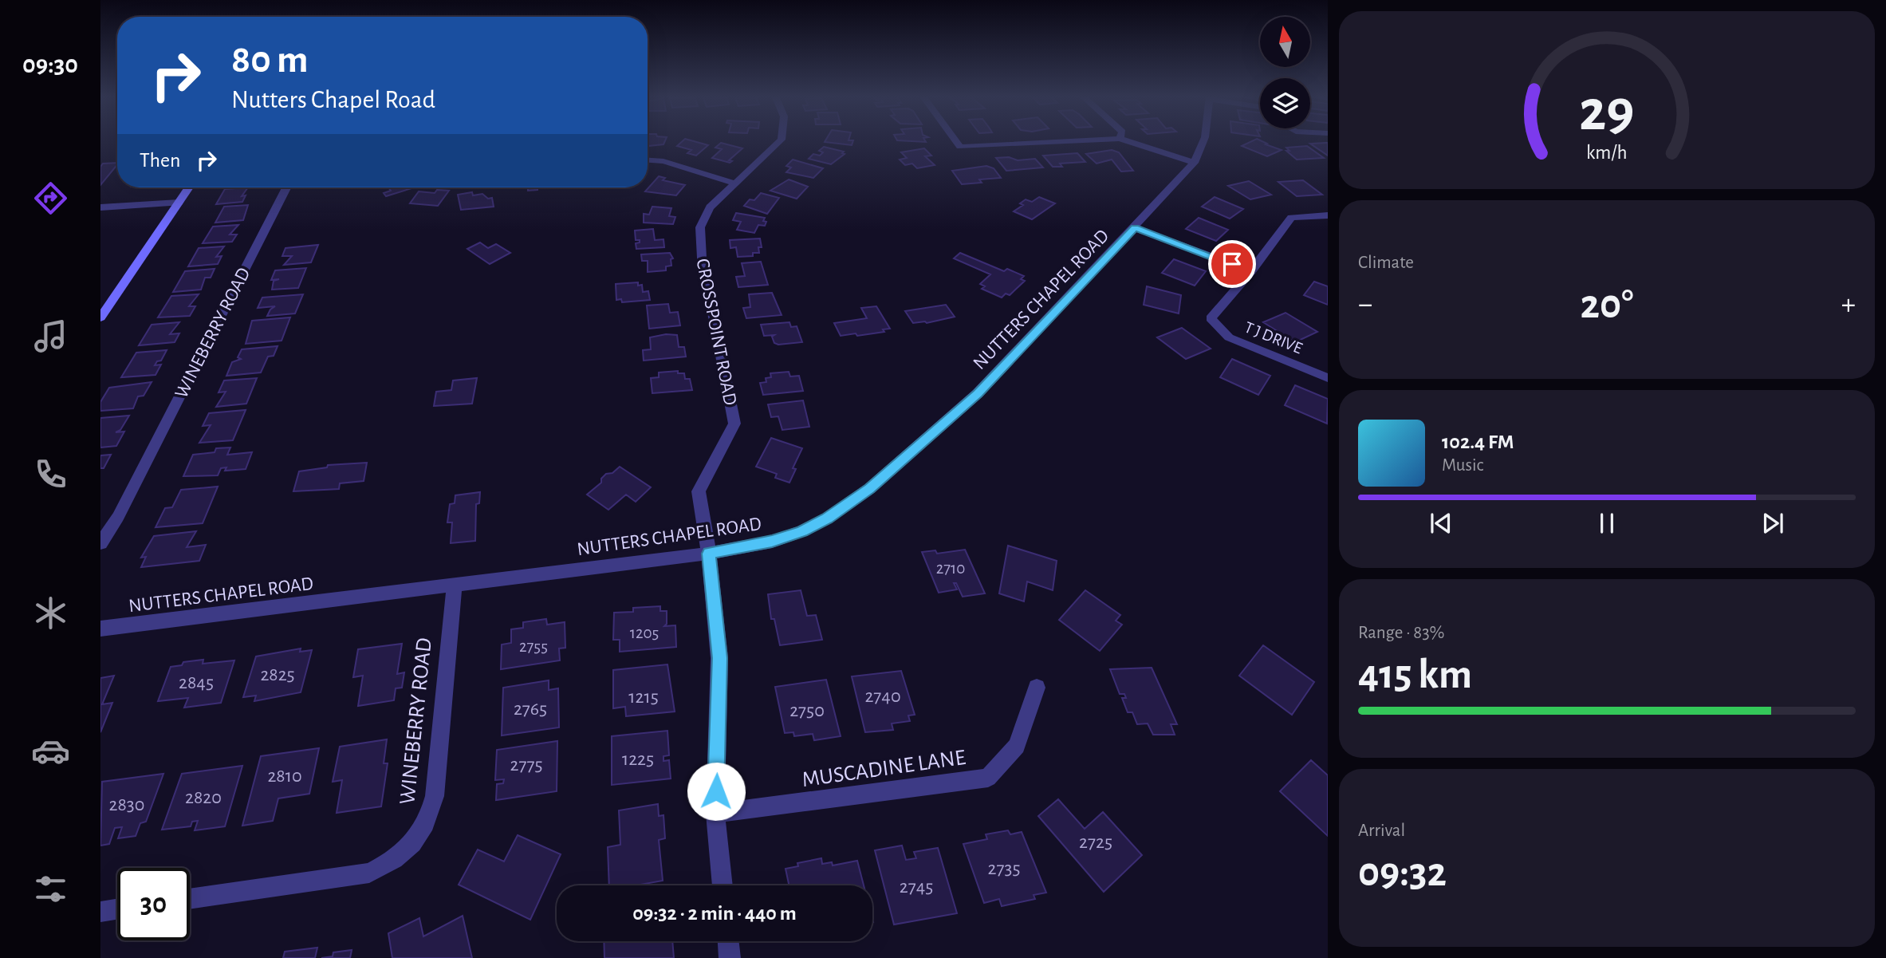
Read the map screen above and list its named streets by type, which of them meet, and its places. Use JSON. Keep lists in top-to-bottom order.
{
  "streets": {
    "street": [
      "NUTTERS CHAPEL ROAD",
      "CROSSPOINT ROAD",
      "WINEBERRY ROAD",
      "T J DRIVE",
      "MUSCADINE LANE"
    ]
  },
  "crossings": [
    ["NUTTERS CHAPEL ROAD", "CROSSPOINT ROAD"],
    ["NUTTERS CHAPEL ROAD", "WINEBERRY ROAD"],
    ["CROSSPOINT ROAD", "MUSCADINE LANE"]
  ],
  "house_numbers": [
    "2710",
    "1205",
    "2755",
    "2825",
    "2845",
    "2740",
    "1215",
    "2765",
    "2750",
    "1225",
    "2775",
    "2810",
    "2820",
    "2830",
    "2725",
    "2735",
    "2745"
  ],
  "north": "top",
  "page": {
    "tabs": "09:30",
    "turn": ["80 m", "Nutters Chapel Road"],
    "then": "Then",
    "tile": [
      "Climate",
      ["Range · 83%", "415 km"],
      ["Arrival", "09:32"]
    ],
    "heat": ["−", "20°", "+"],
    "song": ["102.4 FM", "Music"],
    "limit": "30",
    "trip": "09:32 · 2 min · 440 m",
    "gauge": ["29", "km/h"]
  }
}
